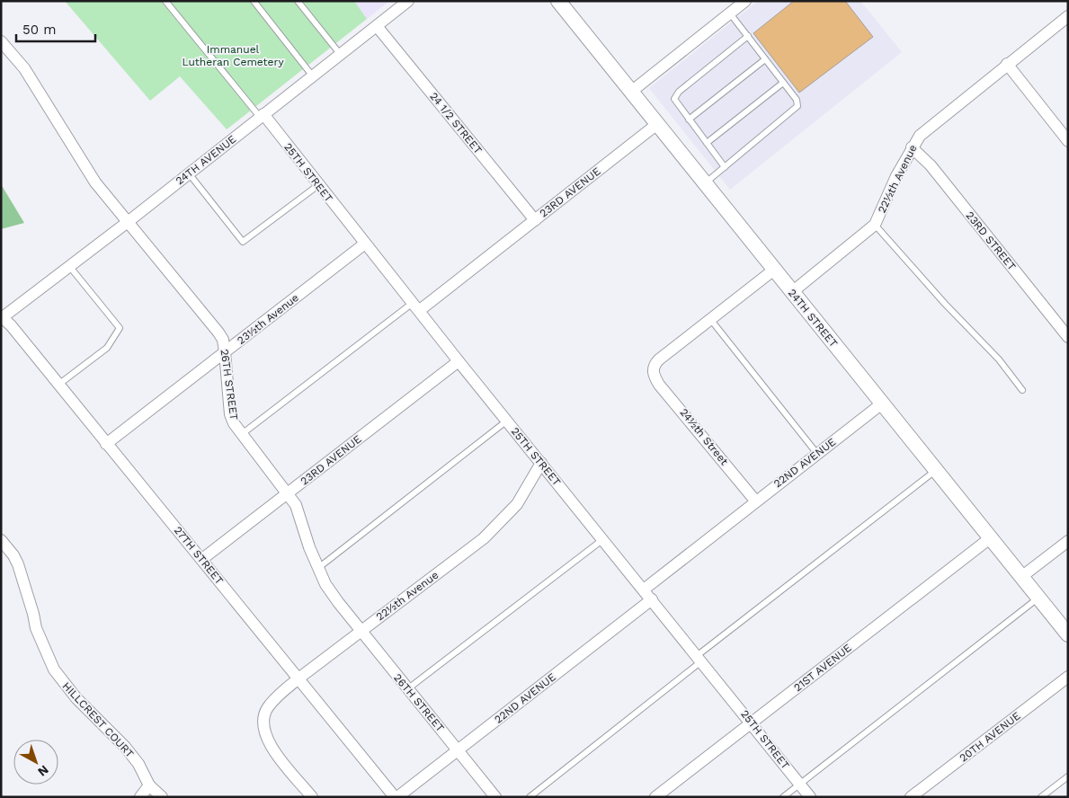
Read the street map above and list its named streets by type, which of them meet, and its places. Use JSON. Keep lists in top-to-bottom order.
{
  "streets": {
    "street": [
      "24 1/2 STREET",
      "24TH AVENUE",
      "25TH STREET",
      "22½th Avenue",
      "23RD AVENUE",
      "23RD STREET",
      "24TH STREET",
      "23½th Avenue",
      "26TH STREET",
      "24½th Street",
      "22ND AVENUE",
      "27TH STREET",
      "21ST AVENUE",
      "HILLCREST COURT",
      "20TH AVENUE"
    ]
  },
  "crossings": [
    ["24 1/2 STREET", "24TH AVENUE"],
    ["24 1/2 STREET", "23RD AVENUE"],
    ["24TH AVENUE", "25TH STREET"],
    ["24TH AVENUE", "26TH STREET"],
    ["24TH AVENUE", "27TH STREET"],
    ["25TH STREET", "22½th Avenue"],
    ["25TH STREET", "23RD AVENUE"],
    ["25TH STREET", "23½th Avenue"],
    ["25TH STREET", "22ND AVENUE"],
    ["25TH STREET", "21ST AVENUE"],
    ["22½th Avenue", "23RD STREET"],
    ["22½th Avenue", "24TH STREET"],
    ["22½th Avenue", "26TH STREET"],
    ["22½th Avenue", "27TH STREET"],
    ["23RD AVENUE", "24TH STREET"],
    ["23RD AVENUE", "26TH STREET"],
    ["23RD AVENUE", "27TH STREET"],
    ["24TH STREET", "22ND AVENUE"],
    ["24TH STREET", "21ST AVENUE"],
    ["23½th Avenue", "26TH STREET"],
    ["23½th Avenue", "27TH STREET"],
    ["26TH STREET", "22ND AVENUE"],
    ["24½th Street", "22ND AVENUE"],
    ["22ND AVENUE", "27TH STREET"]
  ],
  "parks": ["Immanuel Lutheran Cemetery"],
  "scale_bar": "50 m",
  "north": "bottom right"
}
